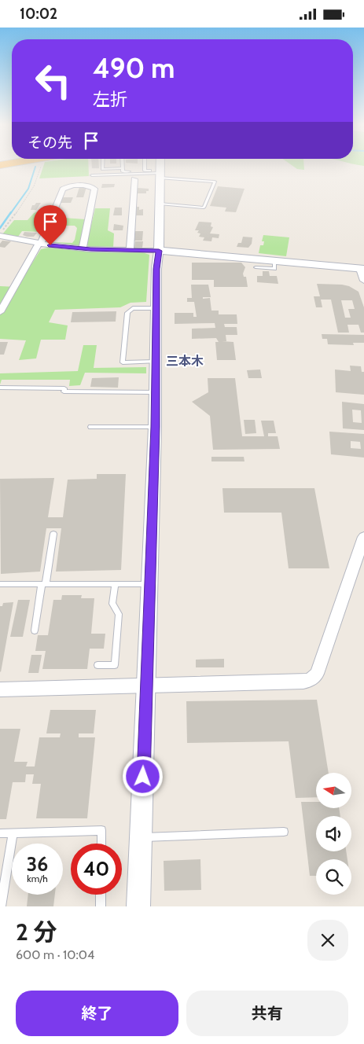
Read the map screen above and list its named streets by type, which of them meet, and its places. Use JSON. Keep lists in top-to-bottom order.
{
  "districts": ["三本木"],
  "north": "left",
  "page": {
    "status": "10:02",
    "turn": ["490 m", "左折"],
    "then": "その先",
    "speed": "36 km/h",
    "limit": "40",
    "heading": ["2 分", "600 m · 10:04"],
    "buttons": ["終了", "共有"]
  }
}
